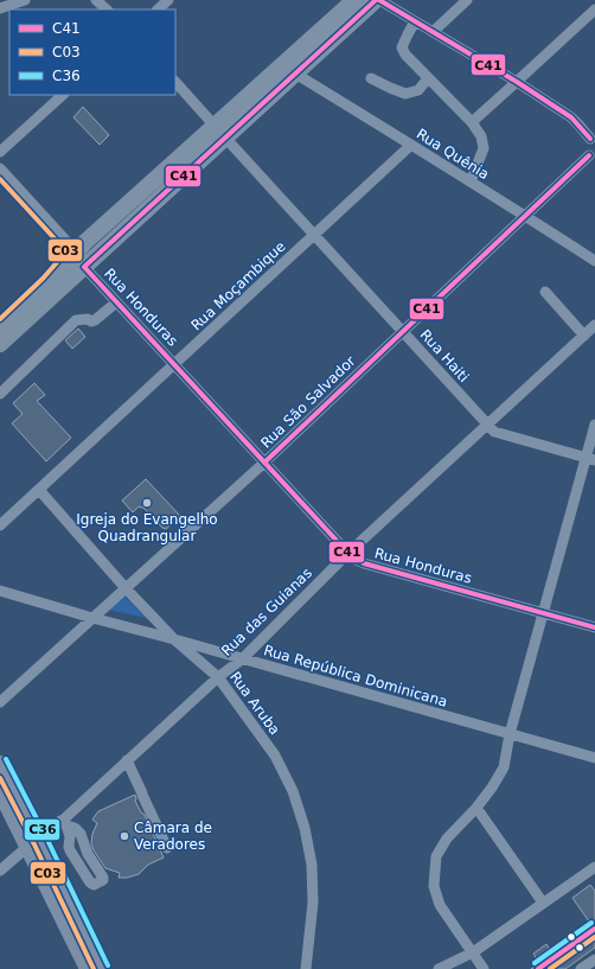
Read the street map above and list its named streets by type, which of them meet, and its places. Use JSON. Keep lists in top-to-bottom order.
{
  "streets": {
    "street": [
      "Rua Quênia",
      "Rua Moçambique",
      "Rua Honduras",
      "Rua Haiti",
      "Rua São Salvador",
      "Rua das Guianas",
      "Rua República Dominicana",
      "Rua Aruba"
    ]
  },
  "crossings": [
    ["Rua Quênia", "Rua Moçambique"],
    ["Rua Quênia", "Rua São Salvador"],
    ["Rua Moçambique", "Rua Honduras"],
    ["Rua Moçambique", "Rua Haiti"],
    ["Rua Moçambique", "Rua Aruba"],
    ["Rua Honduras", "Rua São Salvador"],
    ["Rua Honduras", "Rua das Guianas"],
    ["Rua Haiti", "Rua São Salvador"],
    ["Rua Haiti", "Rua das Guianas"],
    ["Rua São Salvador", "Rua República Dominicana"],
    ["Rua São Salvador", "Rua Aruba"],
    ["Rua das Guianas", "Rua República Dominicana"],
    ["Rua das Guianas", "Rua Aruba"],
    ["Rua República Dominicana", "Rua Aruba"]
  ],
  "places": ["Igreja do Evangelho Quadrangular", "Câmara de Veradores"],
  "lines": ["transit line C41", "transit line C03", "transit line C36"],
  "legend": ["C41", "C03", "C36"]
}
